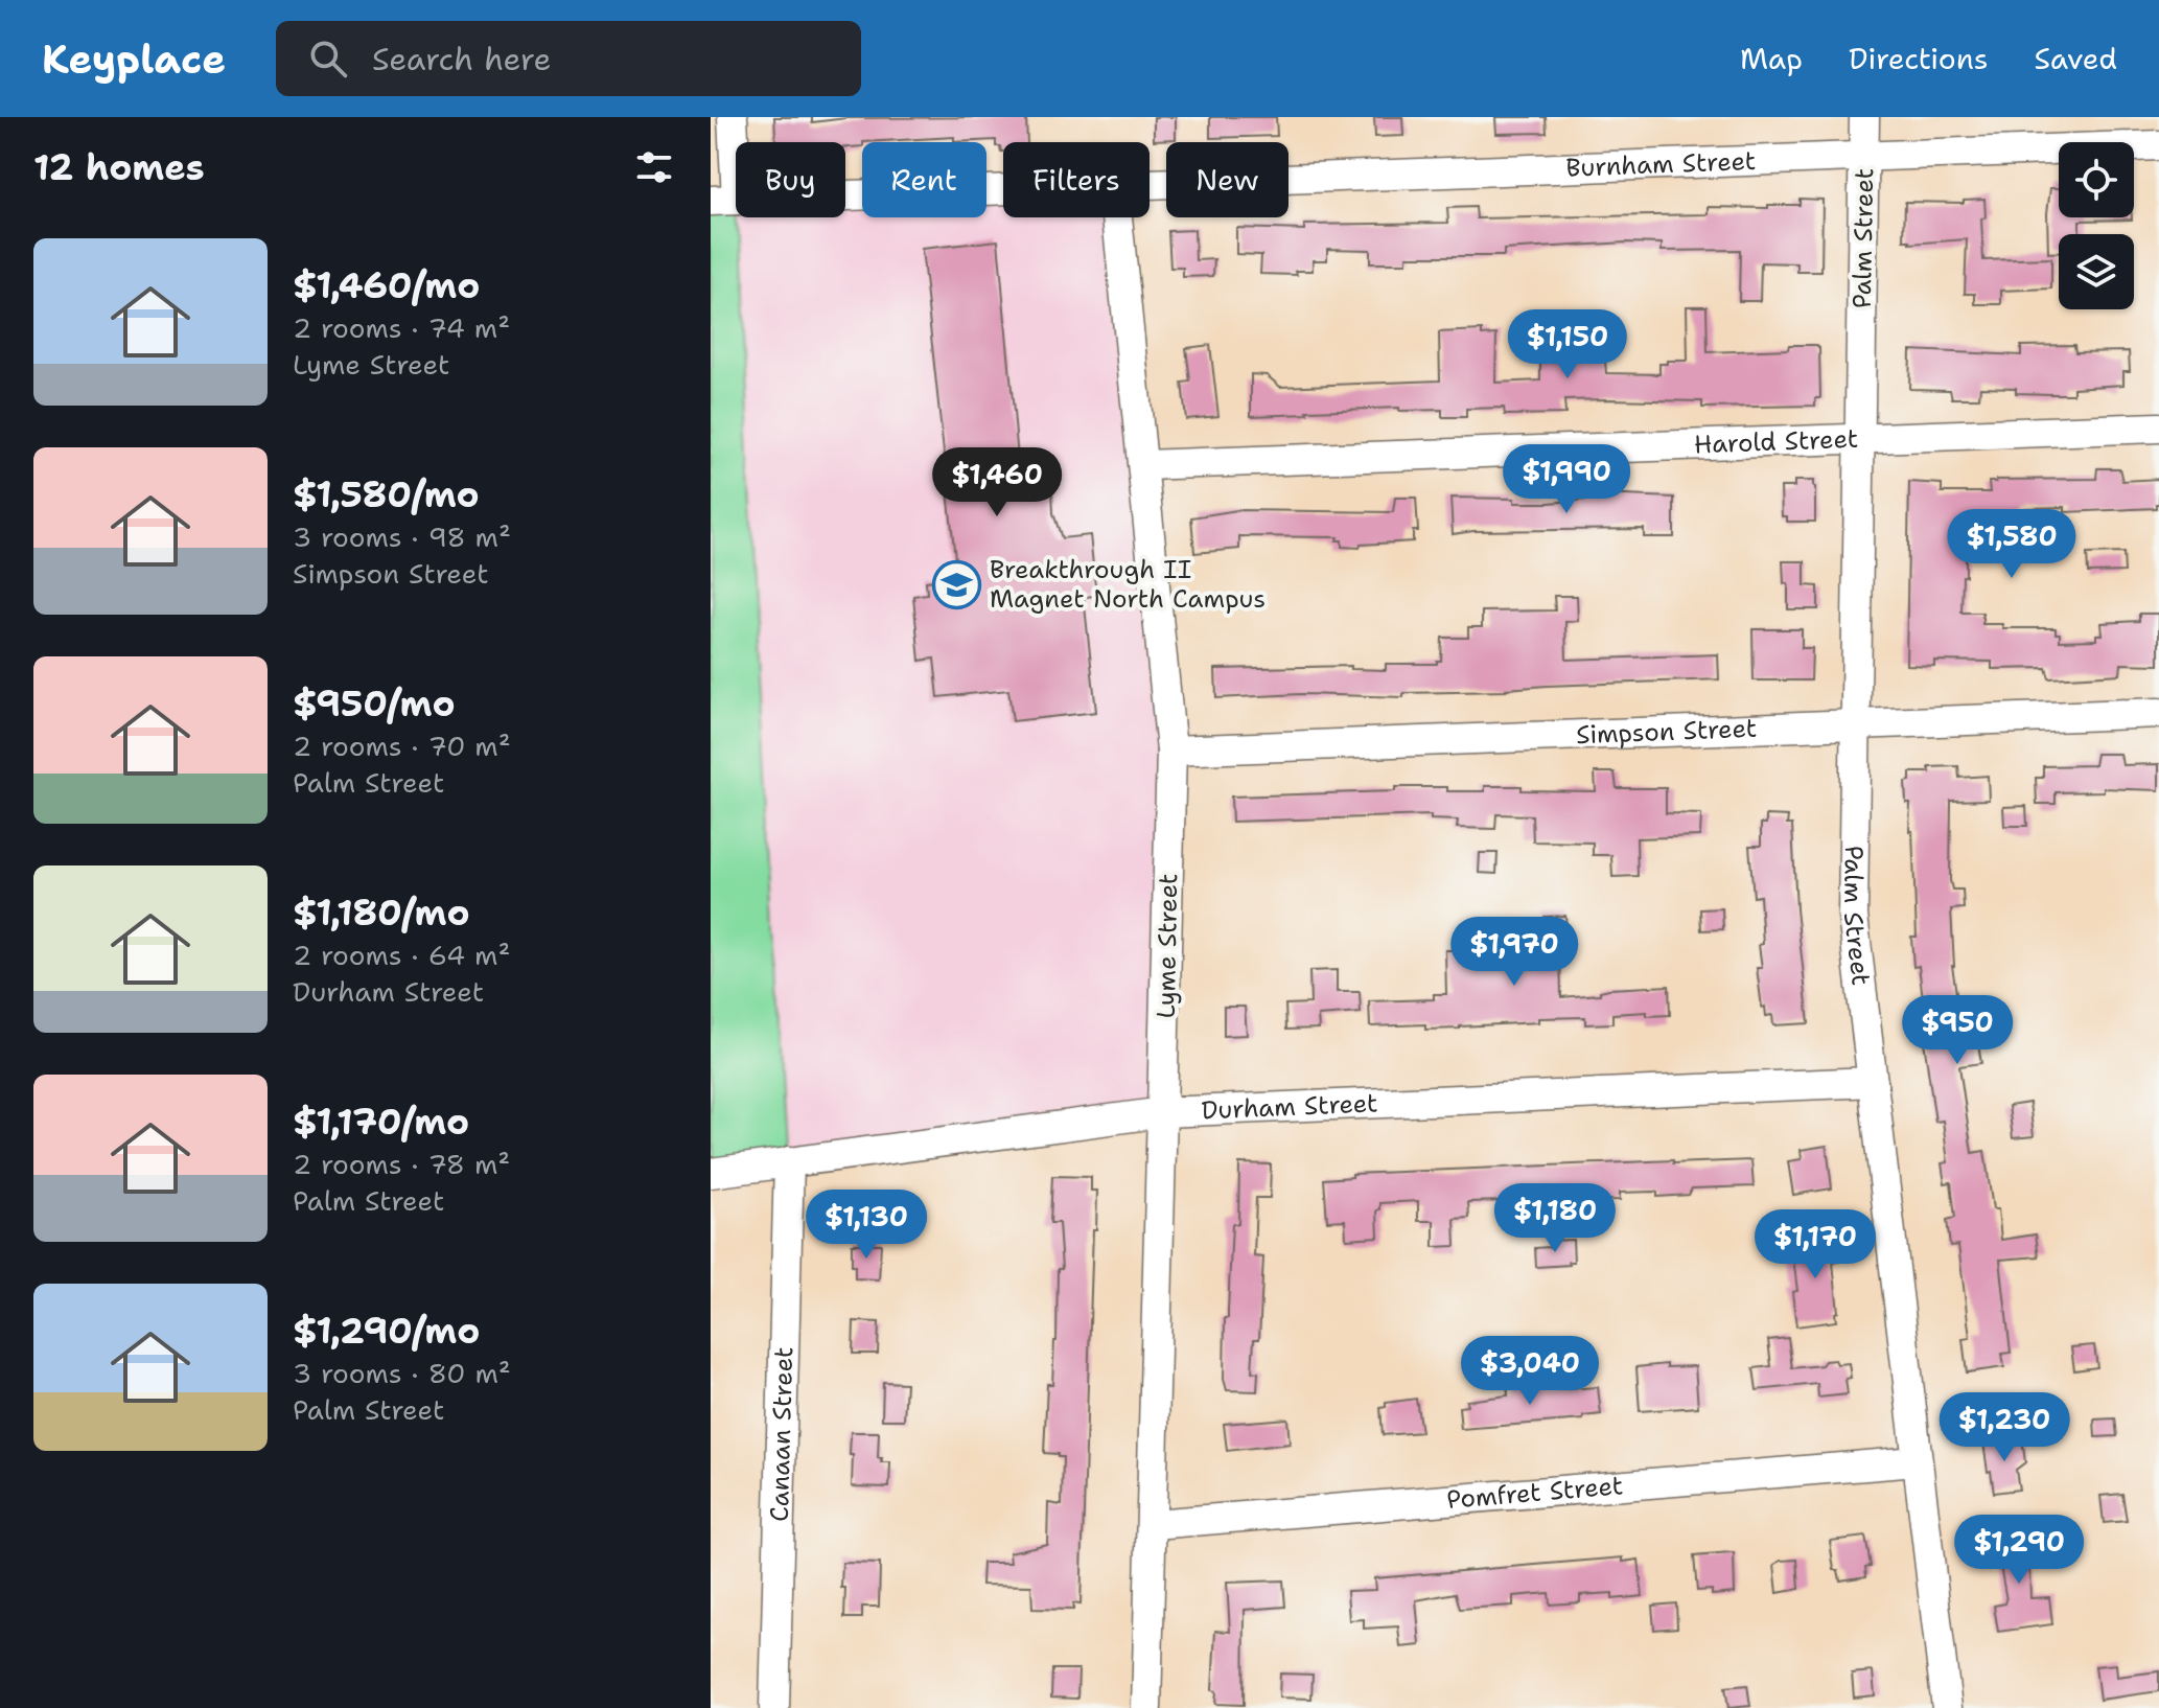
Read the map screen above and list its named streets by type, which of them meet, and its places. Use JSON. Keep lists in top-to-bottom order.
{
  "streets": {
    "street": [
      "Burnham Street",
      "Palm Street",
      "Harold Street",
      "Simpson Street",
      "Lyme Street",
      "Durham Street",
      "Canaan Street",
      "Pomfret Street"
    ]
  },
  "crossings": [
    ["Burnham Street", "Palm Street"],
    ["Palm Street", "Harold Street"],
    ["Palm Street", "Simpson Street"],
    ["Palm Street", "Durham Street"],
    ["Palm Street", "Pomfret Street"],
    ["Harold Street", "Lyme Street"],
    ["Simpson Street", "Lyme Street"],
    ["Lyme Street", "Durham Street"],
    ["Lyme Street", "Pomfret Street"],
    ["Durham Street", "Canaan Street"]
  ],
  "places": {
    "school or university": ["Breakthrough II Magnet North Campus"]
  },
  "page": {
    "header": "Keyplace",
    "search": "Search here",
    "nav": ["Map", "Directions", "Saved"],
    "heading": "12 homes",
    "chip": [
      "Buy",
      "Rent",
      "Filters",
      "New"
    ],
    "list": [
      {
        "name": "$1,460/mo",
        "note": "2 rooms · 74 m² · Lyme Street"
      },
      {
        "name": "$1,580/mo",
        "note": "3 rooms · 98 m² · Simpson Street"
      },
      {
        "name": "$950/mo",
        "note": "2 rooms · 70 m² · Palm Street"
      },
      {
        "name": "$1,180/mo",
        "note": "2 rooms · 64 m² · Durham Street"
      },
      {
        "name": "$1,170/mo",
        "note": "2 rooms · 78 m² · Palm Street"
      },
      {
        "name": "$1,290/mo",
        "note": "3 rooms · 80 m² · Palm Street"
      }
    ],
    "price": [
      "$1,150",
      "$1,990",
      "$1,460",
      "$1,580",
      "$1,970",
      "$950",
      "$1,180",
      "$1,130",
      "$1,170",
      "$3,040",
      "$1,230",
      "$1,290"
    ]
  }
}
